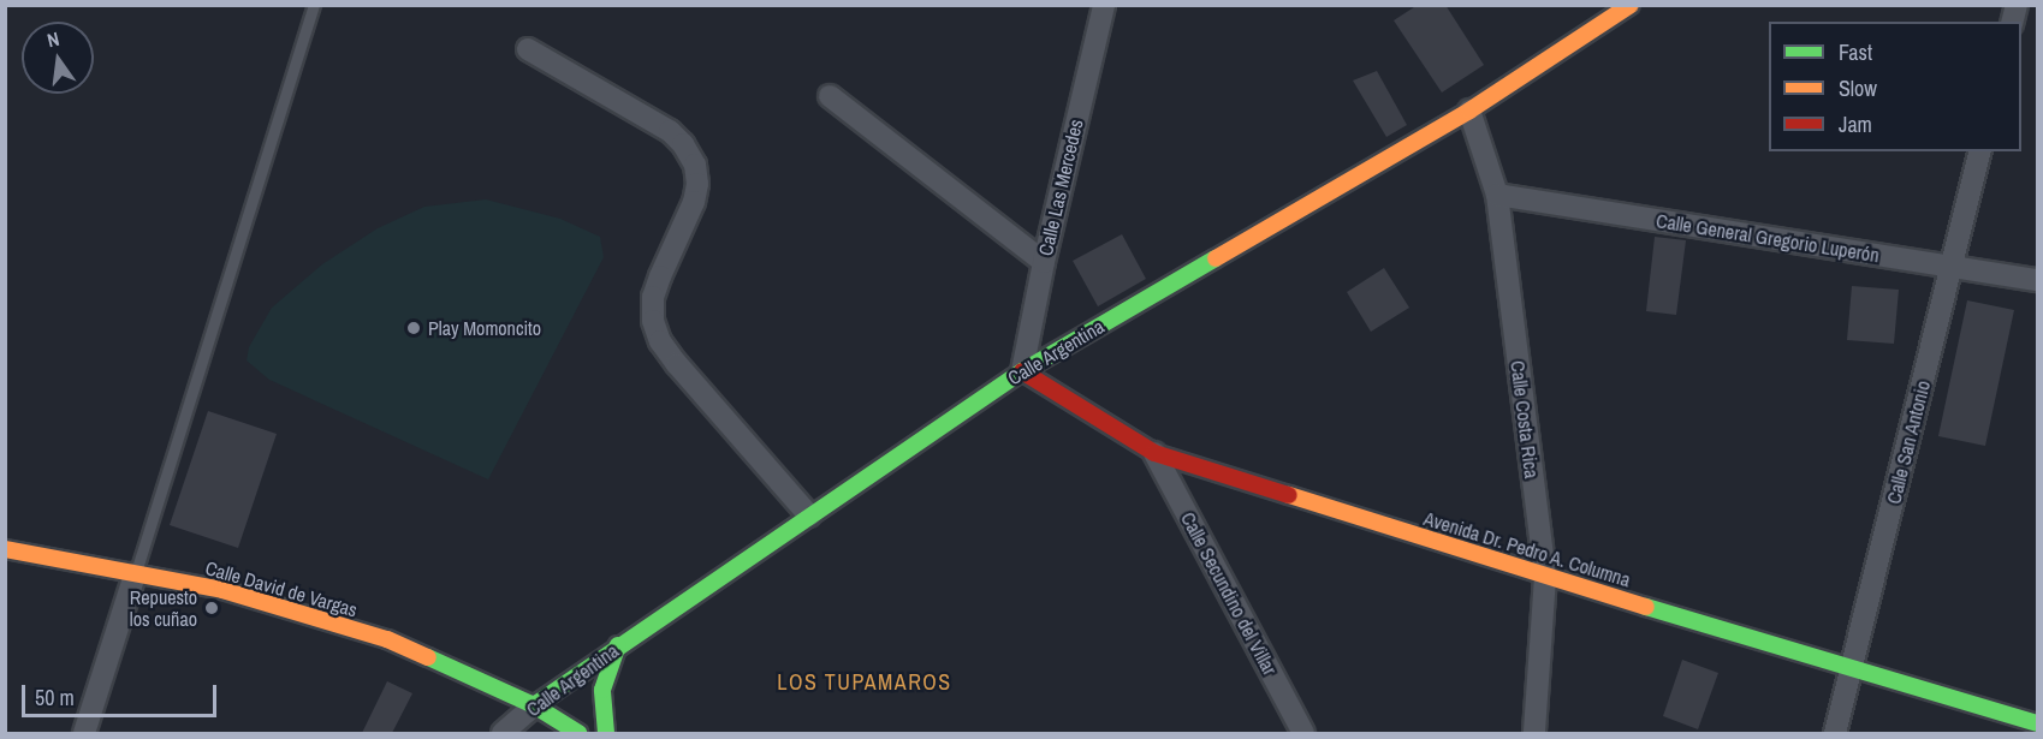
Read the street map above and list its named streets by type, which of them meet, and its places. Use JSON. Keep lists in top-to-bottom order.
{
  "streets": {
    "main road": ["Calle Argentina", "Avenida Dr. Pedro A. Columna", "Calle David de Vargas"],
    "street": [
      "Calle Las Mercedes",
      "Calle General Gregorio Luperón",
      "Calle Costa Rica",
      "Calle San Antonio",
      "Calle Secundino del Villar"
    ]
  },
  "crossings": [
    ["Calle Las Mercedes", "Calle Argentina"],
    ["Calle Las Mercedes", "Avenida Dr. Pedro A. Columna"],
    ["Calle General Gregorio Luperón", "Calle Costa Rica"],
    ["Calle General Gregorio Luperón", "Calle San Antonio"],
    ["Calle Argentina", "Calle Costa Rica"],
    ["Calle Argentina", "Avenida Dr. Pedro A. Columna"],
    ["Calle Argentina", "Calle David de Vargas"],
    ["Calle Costa Rica", "Avenida Dr. Pedro A. Columna"],
    ["Calle San Antonio", "Avenida Dr. Pedro A. Columna"],
    ["Avenida Dr. Pedro A. Columna", "Calle Secundino del Villar"]
  ],
  "districts": ["LOS TUPAMAROS"],
  "places": ["Play Momoncito", "Repuesto los cuñao"],
  "legend": ["Fast", "Slow", "Jam"],
  "scale_bar": "50 m",
  "north": "top"
}
